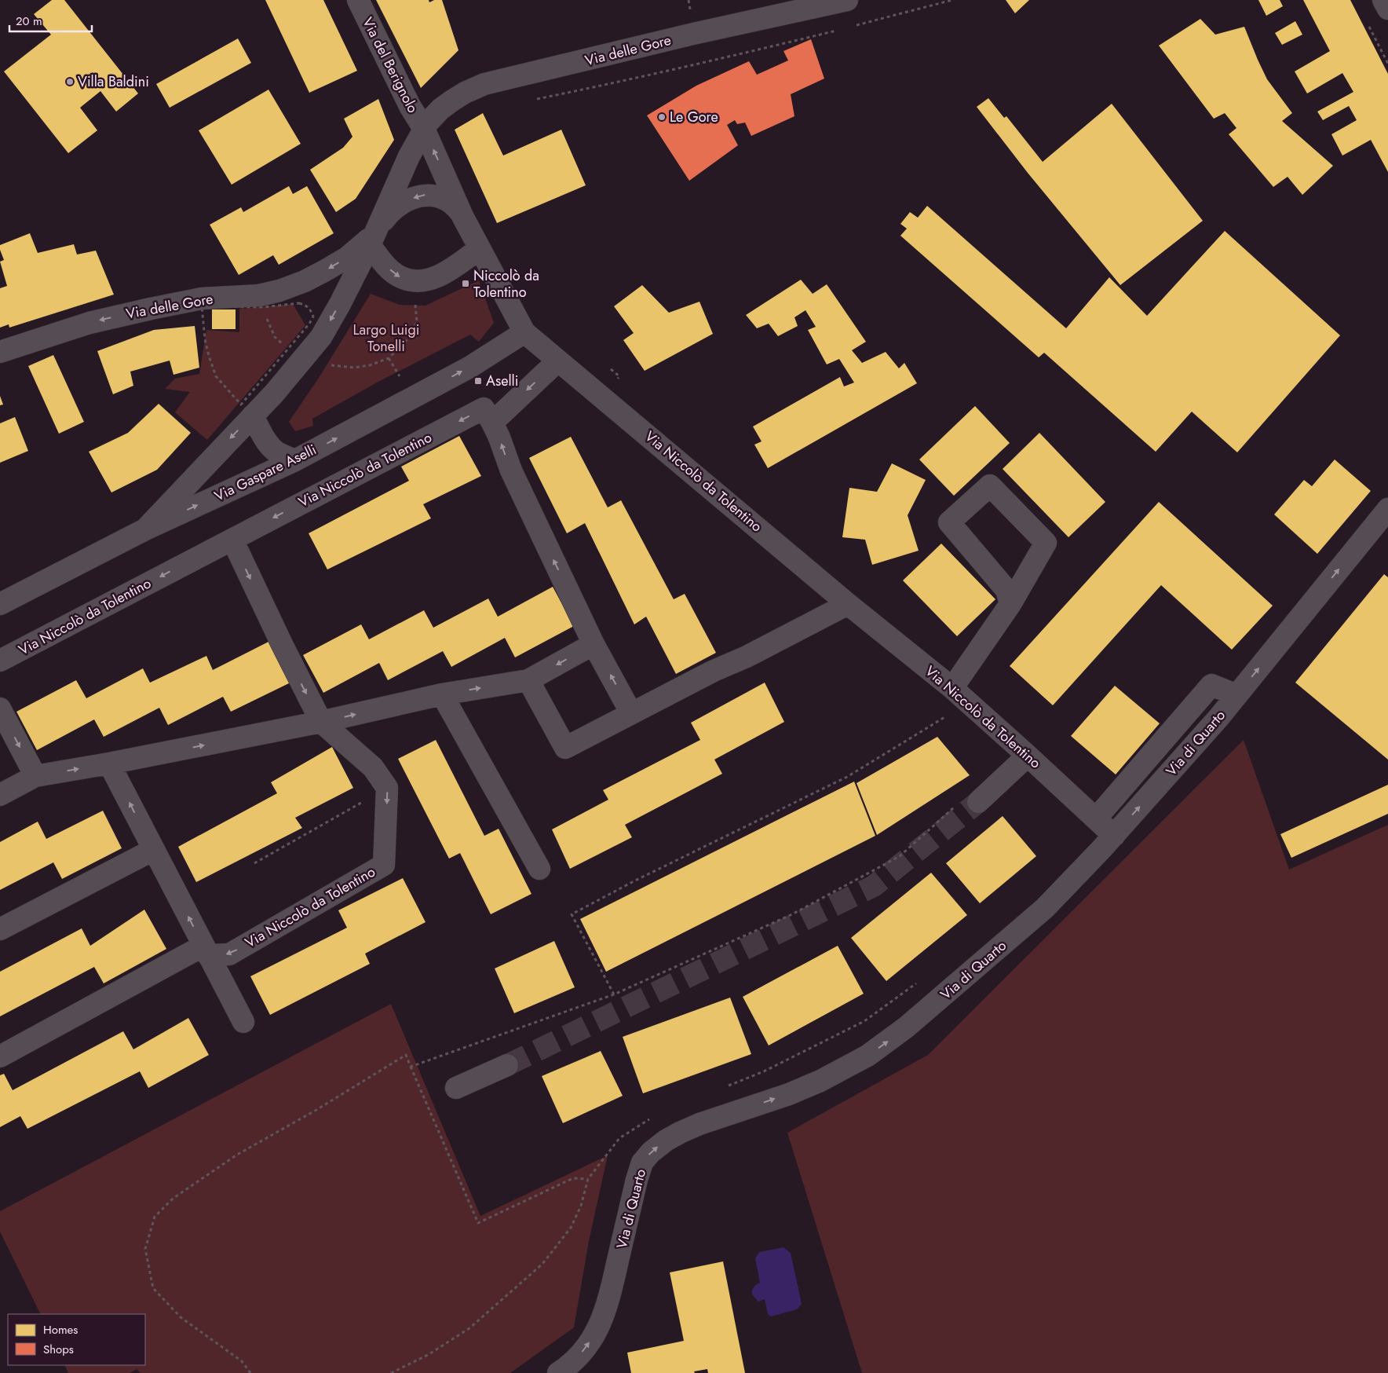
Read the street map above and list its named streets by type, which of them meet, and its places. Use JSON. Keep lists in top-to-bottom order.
{
  "streets": {
    "street": [
      "Via delle Gore",
      "Via del Berignolo",
      "Via Niccolò da Tolentino",
      "Via Gaspare Aselli",
      "Via di Quarto"
    ]
  },
  "crossings": [
    ["Via delle Gore", "Via del Berignolo"],
    ["Via delle Gore", "Via Niccolò da Tolentino"],
    ["Via Niccolò da Tolentino", "Via Gaspare Aselli"],
    ["Via Niccolò da Tolentino", "Via di Quarto"]
  ],
  "one_way": ["Via delle Gore", "Via di Quarto"],
  "parks": ["Largo Luigi Tonelli"],
  "places": {
    "other": ["Villa Baldini", "Le Gore"],
    "transit": ["Niccolò da Tolentino", "Aselli"]
  },
  "legend": ["Homes", "Shops"],
  "scale_bar": "20 m"
}
